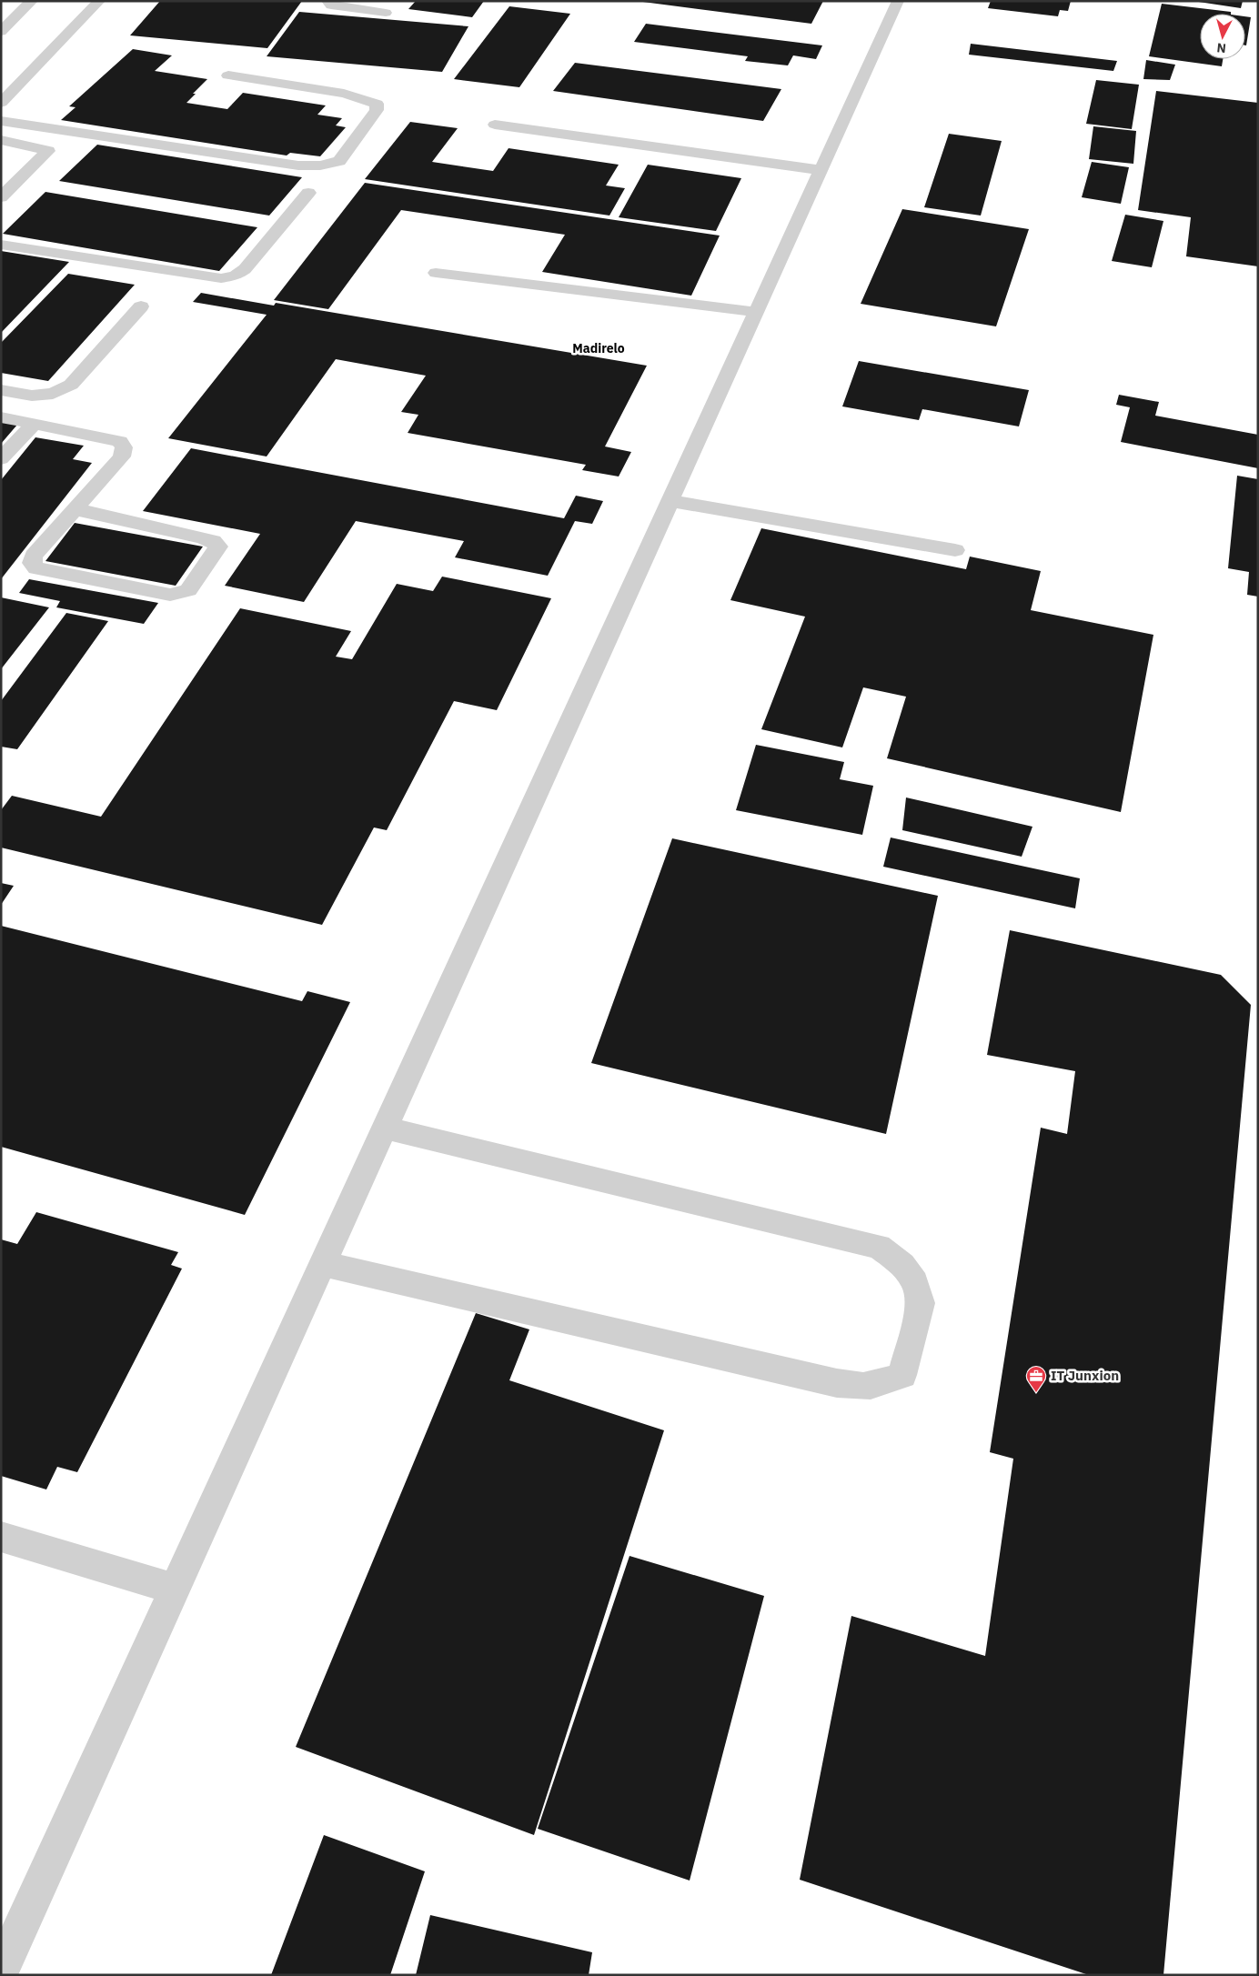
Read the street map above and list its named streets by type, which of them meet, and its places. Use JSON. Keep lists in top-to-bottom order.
{
  "districts": ["Madirelo"],
  "places": {
    "office": ["IT Junxion"]
  },
  "north": "bottom"
}
